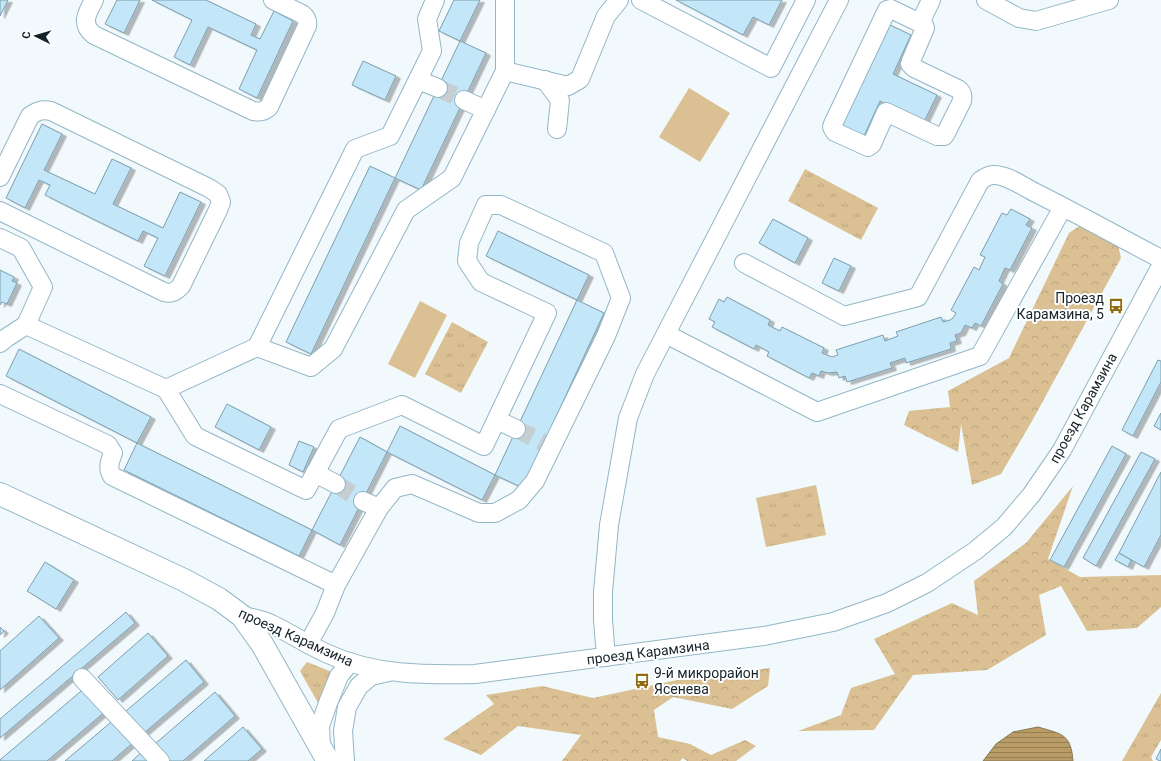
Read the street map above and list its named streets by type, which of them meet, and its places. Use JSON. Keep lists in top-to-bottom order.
{
  "streets": {
    "main road": ["проезд Карамзина"]
  },
  "places": {
    "bus stop": ["Проезд Карамзина, 5", "9-й микрорайон Ясенева"]
  },
  "north": "left"
}
